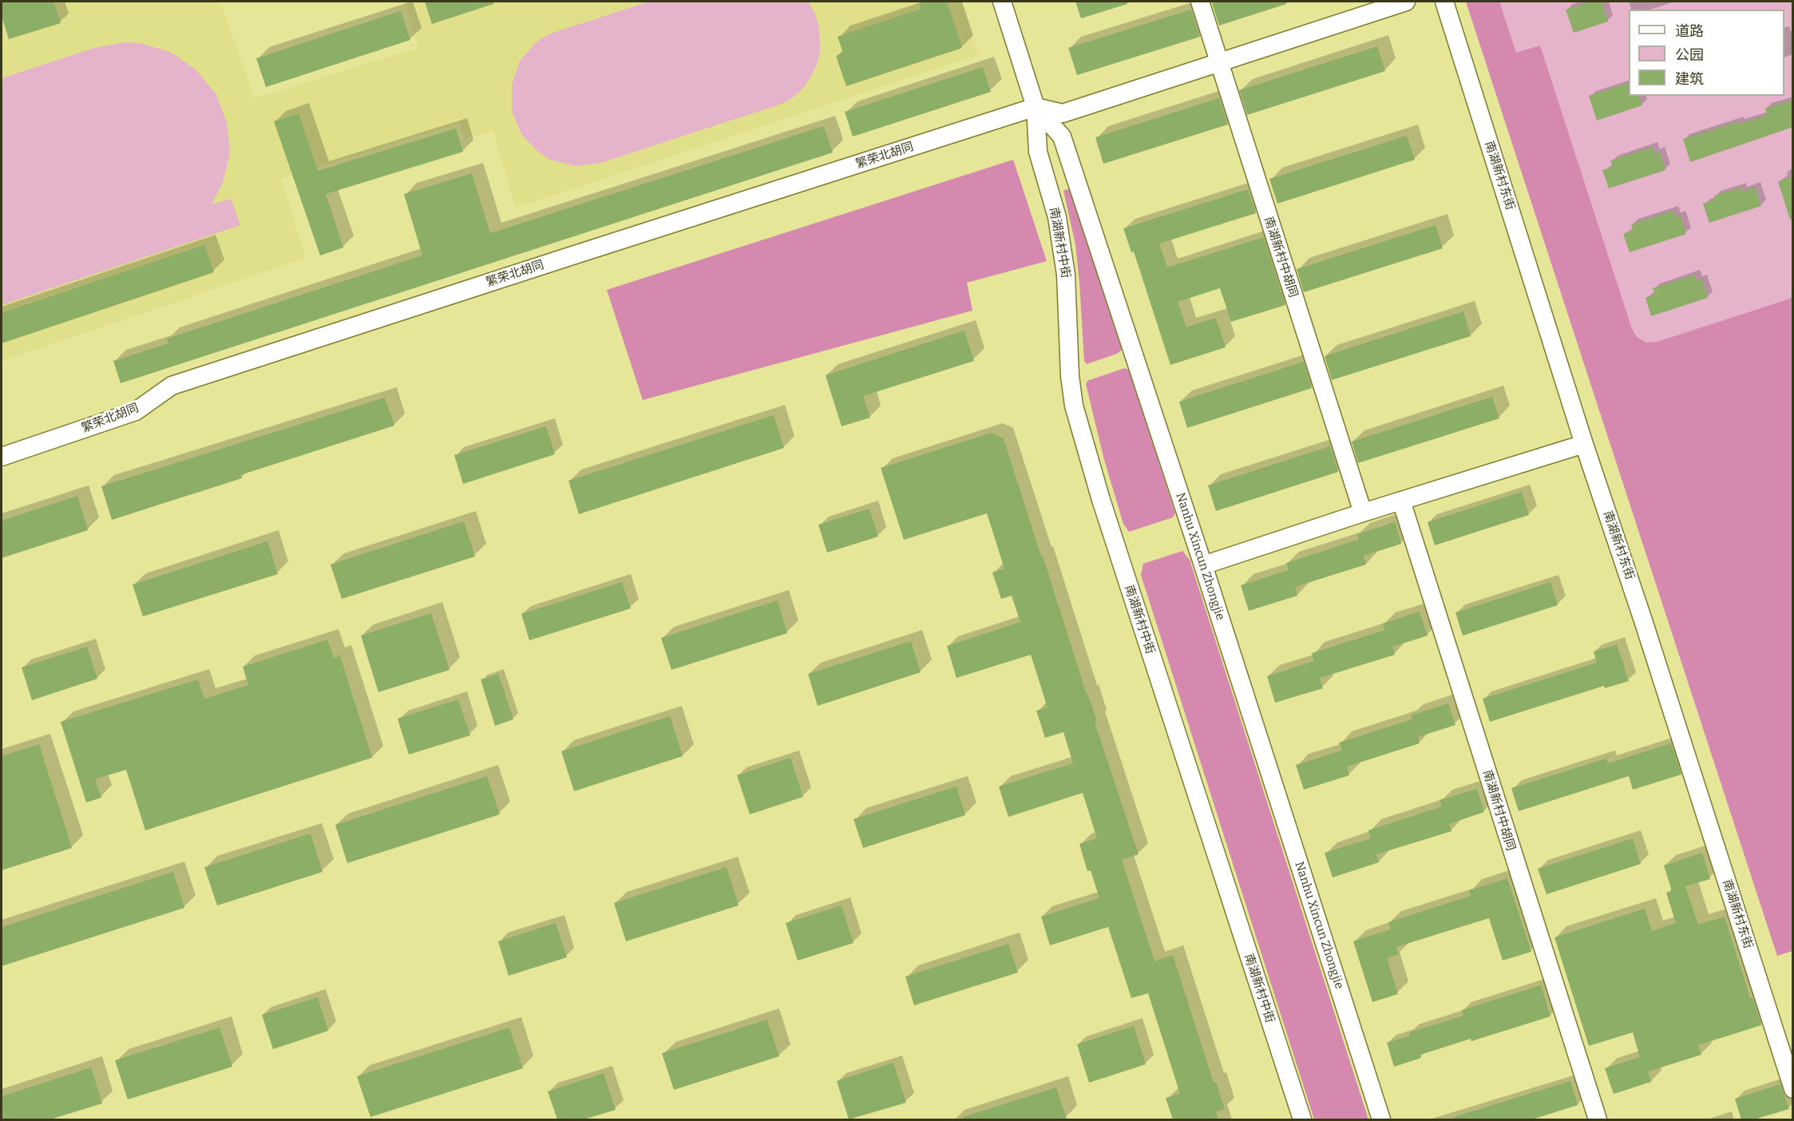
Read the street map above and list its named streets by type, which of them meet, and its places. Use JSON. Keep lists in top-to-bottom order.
{
  "streets": {
    "street": [
      "繁荣北胡同",
      "南湖新村东街",
      "南湖新村中街",
      "南湖新村中胡同",
      "Nanhu Xincun Zhongjie"
    ]
  },
  "crossings": [
    ["繁荣北胡同", "南湖新村中街"],
    ["繁荣北胡同", "Nanhu Xincun Zhongjie"],
    ["南湖新村中街", "Nanhu Xincun Zhongjie"]
  ],
  "legend": ["道路", "公园", "建筑"]
}
